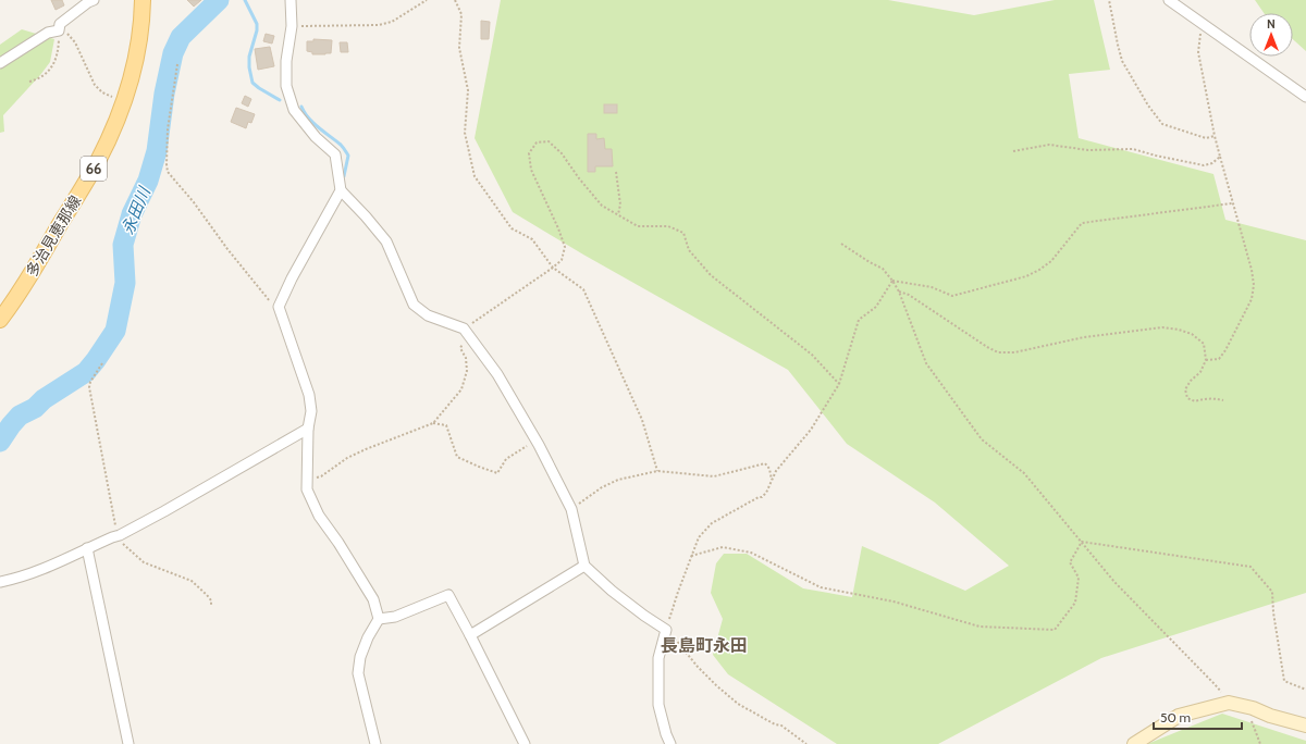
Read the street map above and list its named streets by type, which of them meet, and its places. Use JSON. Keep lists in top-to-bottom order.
{
  "streets": {
    "main road": ["66", "多治見恵那線"]
  },
  "districts": ["長島町永田"],
  "water": ["永田川"],
  "scale_bar": "50 m",
  "north": "top"
}
